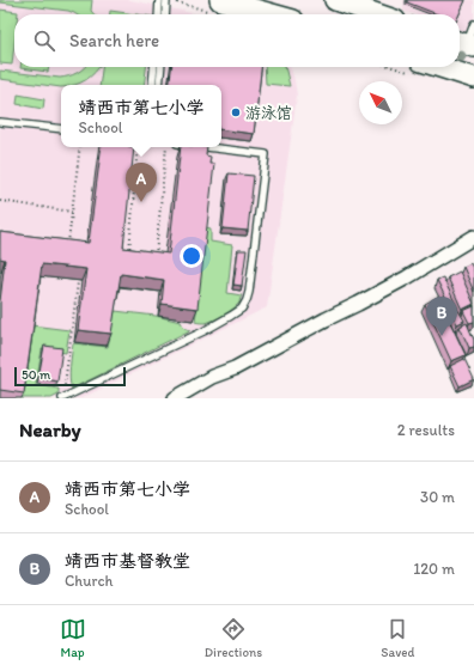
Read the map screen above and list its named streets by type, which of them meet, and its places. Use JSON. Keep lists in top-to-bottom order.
{
  "places": ["游泳馆"],
  "scale_bar": "50 m",
  "north": "top left",
  "page": {
    "search": "Search here",
    "popup": ["靖西市第七小学", "School"],
    "pins": ["A", "B"],
    "scale": "50 m",
    "heading": ["Nearby", "2 results"],
    "list": [
      {
        "mark": "A",
        "name": "靖西市第七小学",
        "note": "School",
        "value": "30 m"
      },
      {
        "mark": "B",
        "name": "靖西市基督教堂",
        "note": "Church",
        "value": "120 m"
      }
    ],
    "nav": ["Map", "Directions", "Saved"]
  }
}
